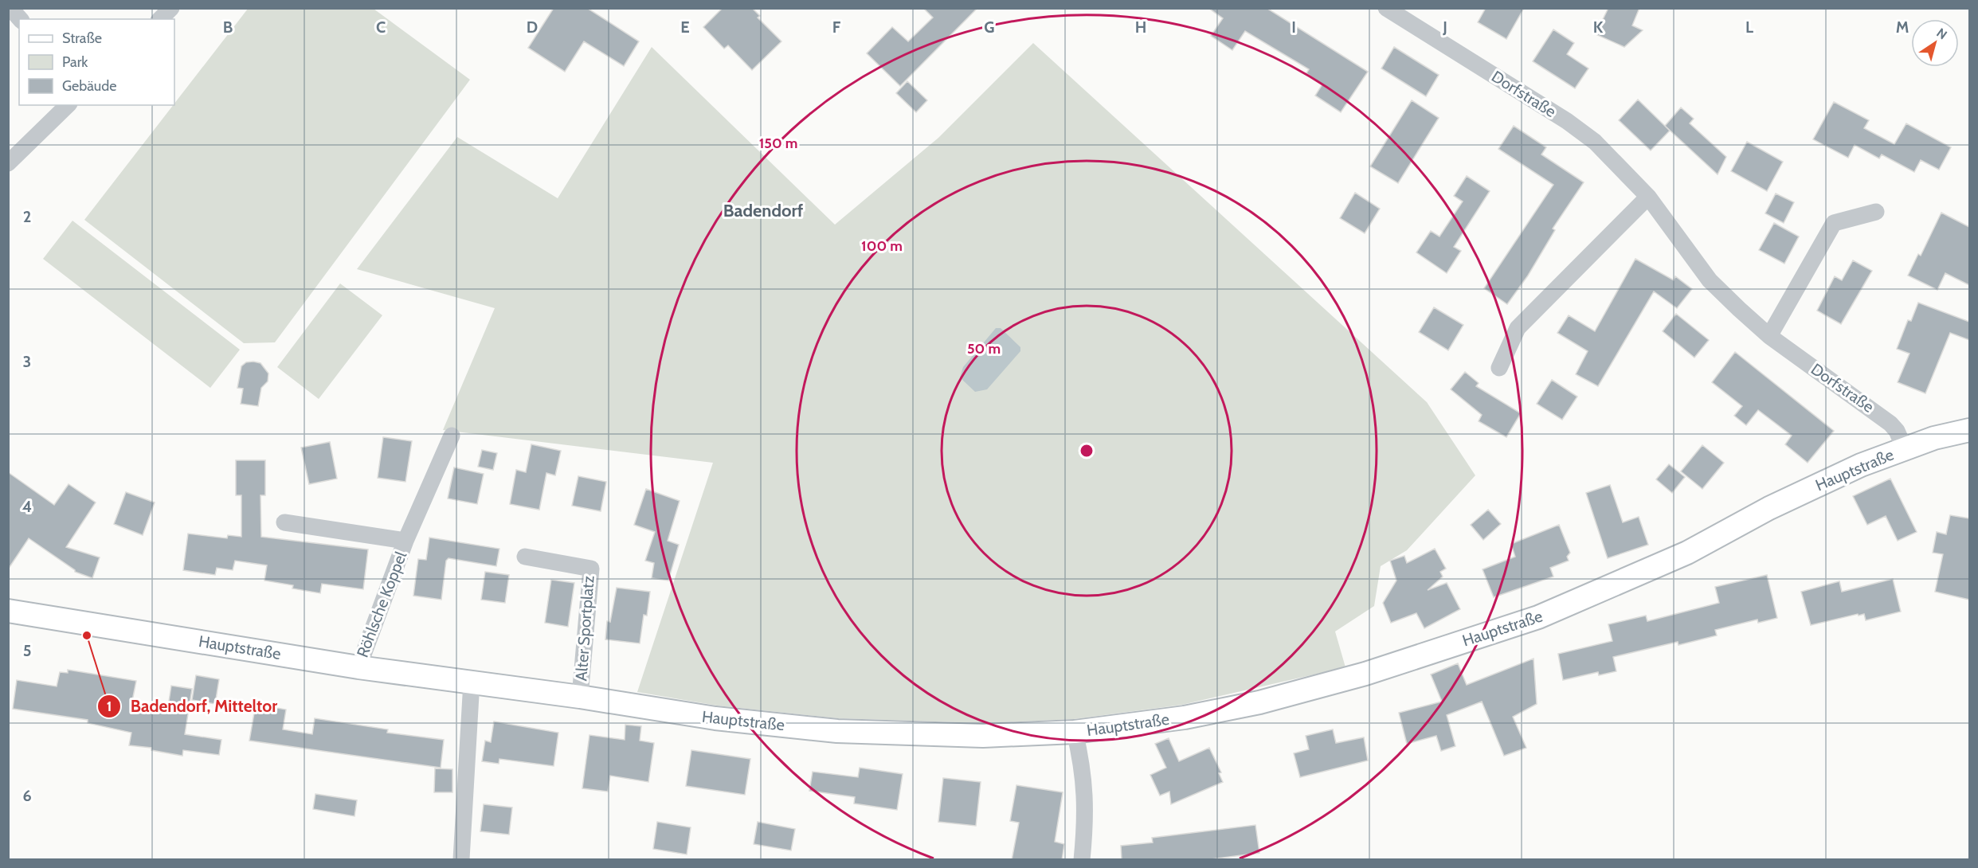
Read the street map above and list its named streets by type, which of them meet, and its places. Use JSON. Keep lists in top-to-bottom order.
{
  "streets": {
    "main road": ["Hauptstraße"],
    "street": ["Dorfstraße", "Röhlsche Koppel", "Alter Sportplatz"]
  },
  "crossings": [
    ["Dorfstraße", "Hauptstraße"],
    ["Hauptstraße", "Röhlsche Koppel"],
    ["Hauptstraße", "Alter Sportplatz"]
  ],
  "districts": ["Badendorf"],
  "places": ["Badendorf, Mitteltor"],
  "legend": ["Straße", "Park", "Gebäude"],
  "north": "top right",
  "grid": {
    "columns": [
      "B",
      "C",
      "D",
      "E",
      "F",
      "G",
      "H",
      "I",
      "J",
      "K",
      "L",
      "M"
    ],
    "rows": [
      "2",
      "3",
      "4",
      "5",
      "6"
    ]
  },
  "rings": ["150 m", "100 m", "50 m"]
}
